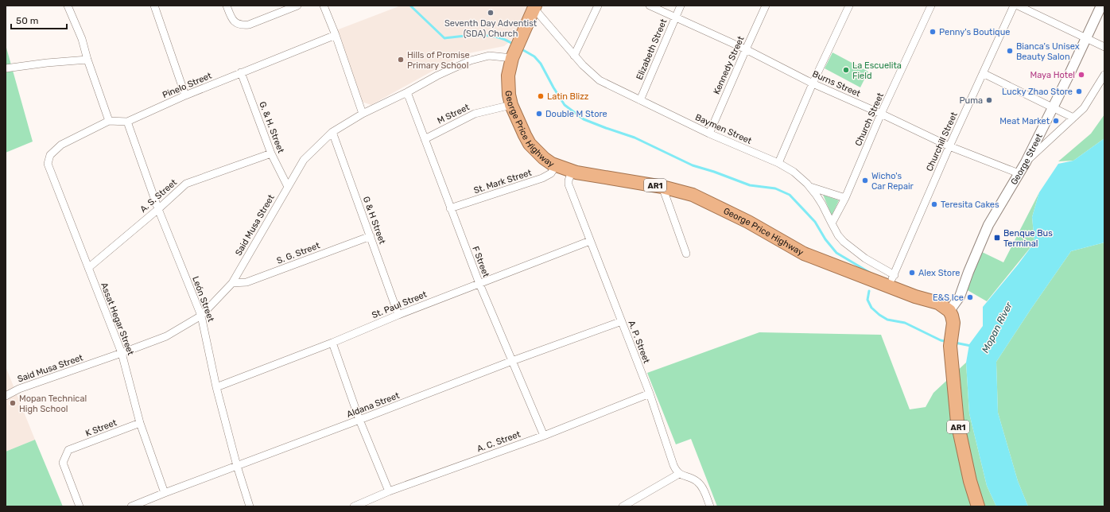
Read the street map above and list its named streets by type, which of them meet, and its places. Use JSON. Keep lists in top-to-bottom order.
{
  "streets": {
    "highway": ["George Price Highway", "AR1"],
    "street": [
      "Elizabeth Street",
      "Kennedy Street",
      "Burns Street",
      "Pinelo Street",
      "M Street",
      "Church Street",
      "G. & H. Street",
      "Baymen Street",
      "Churchill Street",
      "George Street",
      "St. Mark Street",
      "A. S. Street",
      "G & H Street",
      "Said Musa Street",
      "S. G. Street",
      "F Street",
      "León Street",
      "St. Paul Street",
      "Assat Hegar Street",
      "A. P. Street",
      "Aldana Street",
      "K Street",
      "A. C. Street"
    ]
  },
  "crossings": [
    ["Elizabeth Street", "Burns Street"],
    ["Elizabeth Street", "Baymen Street"],
    ["Kennedy Street", "Burns Street"],
    ["Kennedy Street", "Baymen Street"],
    ["Burns Street", "Church Street"],
    ["Burns Street", "Churchill Street"],
    ["Burns Street", "George Street"],
    ["Pinelo Street", "G. & H. Street"],
    ["Pinelo Street", "León Street"],
    ["Pinelo Street", "Assat Hegar Street"],
    ["M Street", "George Price Highway"],
    ["M Street", "F Street"],
    ["Church Street", "Baymen Street"],
    ["George Price Highway", "Baymen Street"],
    ["George Price Highway", "Churchill Street"],
    ["George Price Highway", "George Street"],
    ["George Price Highway", "St. Mark Street"],
    ["George Price Highway", "AR1"],
    ["George Price Highway", "Said Musa Street"],
    ["George Price Highway", "A. P. Street"],
    ["G. & H. Street", "A. S. Street"],
    ["G. & H. Street", "Said Musa Street"],
    ["Baymen Street", "Churchill Street"],
    ["George Street", "AR1"],
    ["St. Mark Street", "F Street"],
    ["A. S. Street", "León Street"],
    ["A. S. Street", "Assat Hegar Street"],
    ["G & H Street", "Said Musa Street"],
    ["G & H Street", "S. G. Street"],
    ["G & H Street", "St. Paul Street"],
    ["Said Musa Street", "S. G. Street"],
    ["Said Musa Street", "F Street"],
    ["Said Musa Street", "León Street"],
    ["Said Musa Street", "Assat Hegar Street"],
    ["F Street", "St. Paul Street"],
    ["F Street", "Aldana Street"],
    ["F Street", "A. C. Street"],
    ["León Street", "St. Paul Street"],
    ["León Street", "Aldana Street"],
    ["St. Paul Street", "A. P. Street"],
    ["Assat Hegar Street", "Aldana Street"],
    ["Assat Hegar Street", "K Street"],
    ["A. P. Street", "Aldana Street"],
    ["A. P. Street", "A. C. Street"]
  ],
  "water": ["Mopan River"],
  "places": {
    "other": [
      "Seventh Day Adventist (SDA) Church",
      "Penny's Boutique",
      "Bianca's Unisex Beauty Salon",
      "Hills of Promise Primary School",
      "La Escuelita Field",
      "Maya Hotel",
      "Lucky Zhao Store",
      "Latin Blizz",
      "Puma",
      "Double M Store",
      "Meat Market",
      "Wicho's Car Repair",
      "Teresita Cakes",
      "Alex Store",
      "E&S Ice",
      "Mopan Technical High School"
    ],
    "transit": ["Benque Bus Terminal"]
  },
  "scale_bar": "50 m"
}
